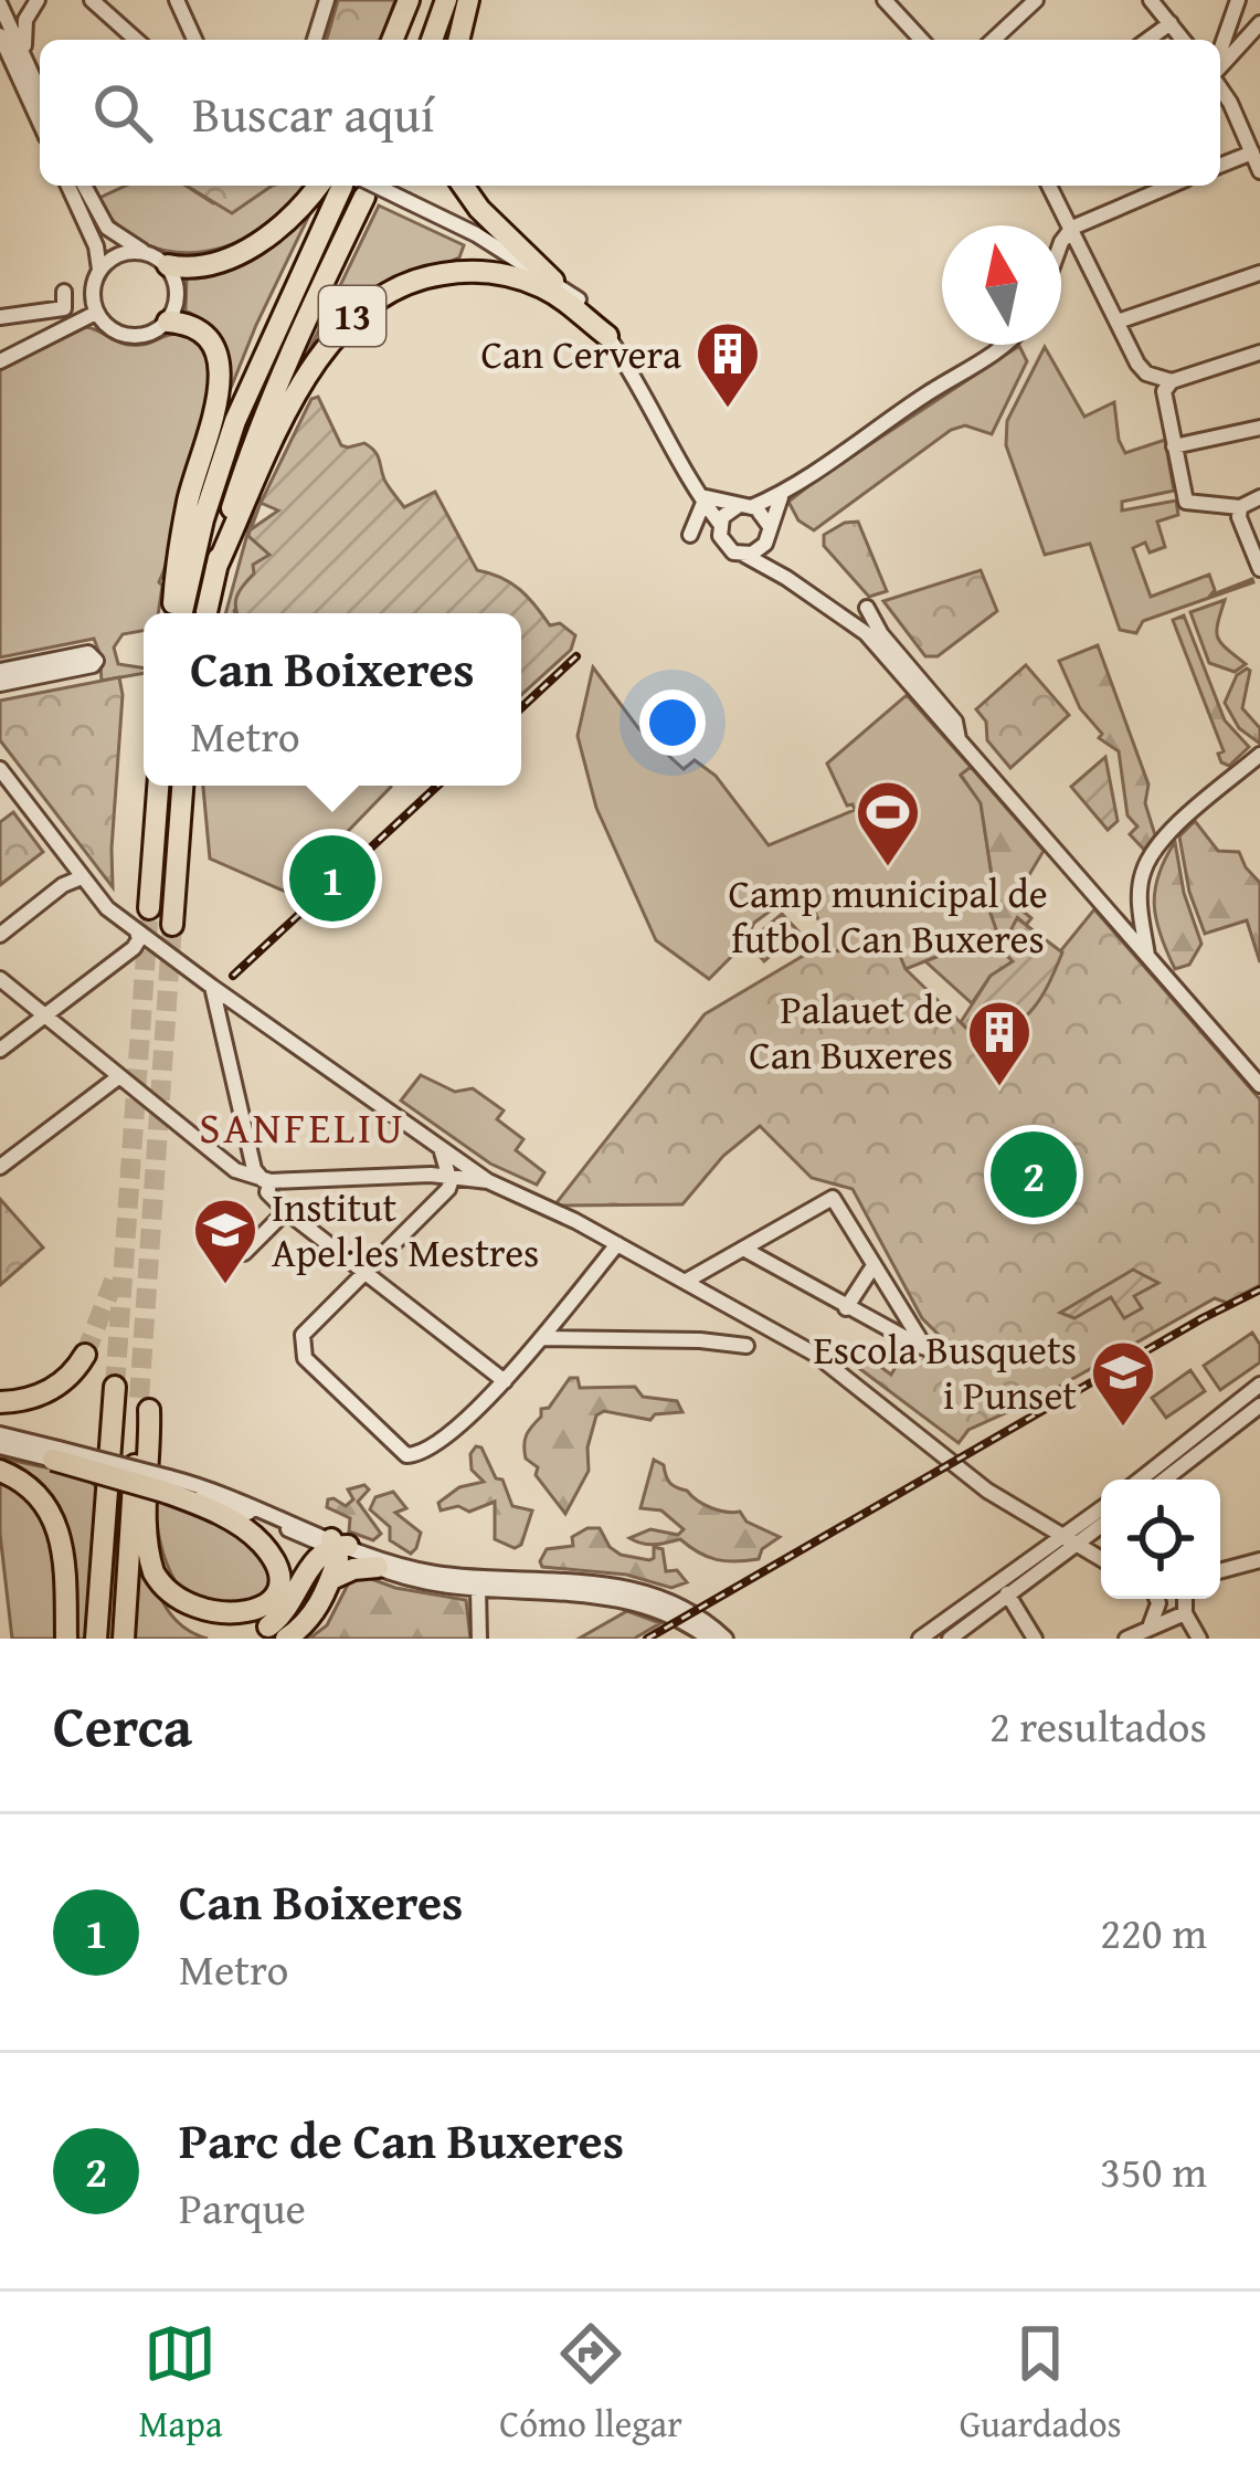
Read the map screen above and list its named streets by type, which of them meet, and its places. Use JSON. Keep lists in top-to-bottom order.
{
  "streets": {
    "highway": ["13"]
  },
  "districts": ["SANFELIU"],
  "places": {
    "building": ["Can Cervera", "Palauet de Can Buxeres"],
    "sports": ["Camp municipal de futbol Can Buxeres"],
    "school or university": ["Institut Apel·les Mestres", "Escola Busquets i Punset"]
  },
  "north": "top",
  "page": {
    "search": "Buscar aquí",
    "popup": ["Can Boixeres", "Metro"],
    "pins": ["1", "2"],
    "heading": ["Cerca", "2 resultados"],
    "list": [
      {
        "mark": "1",
        "name": "Can Boixeres",
        "note": "Metro",
        "value": "220 m"
      },
      {
        "mark": "2",
        "name": "Parc de Can Buxeres",
        "note": "Parque",
        "value": "350 m"
      }
    ],
    "nav": ["Mapa", "Cómo llegar", "Guardados"]
  }
}
